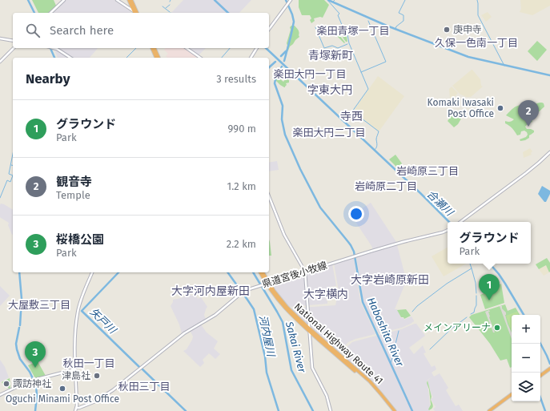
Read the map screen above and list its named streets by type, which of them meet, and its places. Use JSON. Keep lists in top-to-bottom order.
{
  "streets": {
    "highway": ["National Highway Route 41"],
    "main road": ["県道宮後小牧線"]
  },
  "crossings": [
    ["県道宮後小牧線", "National Highway Route 41"]
  ],
  "districts": [
    "楽田青塚一丁目",
    "久保一色南一丁目",
    "青塚新町",
    "楽田大円一丁目",
    "字東大円",
    "寺西",
    "楽田大円二丁目",
    "岩崎原三丁目",
    "岩崎原二丁目",
    "大字岩崎原新田",
    "大字河内屋新田",
    "大字横内",
    "大屋敷三丁目",
    "秋田一丁目",
    "秋田三丁目"
  ],
  "water": [
    "合瀬川",
    "矢戸川",
    "Habashita River",
    "河内屋川",
    "Sakai River"
  ],
  "places": [
    "庚申寺",
    "Komaki Iwasaki Post Office",
    "メインアリーナ",
    "津島社",
    "諏訪神社",
    "Oguchi Minami Post Office"
  ],
  "page": {
    "search": "Search here",
    "heading": ["Nearby", "3 results"],
    "list": [
      {
        "mark": "1",
        "name": "グラウンド",
        "note": "Park",
        "value": "990 m"
      },
      {
        "mark": "2",
        "name": "観音寺",
        "note": "Temple",
        "value": "1.2 km"
      },
      {
        "mark": "3",
        "name": "桜橋公園",
        "note": "Park",
        "value": "2.2 km"
      }
    ],
    "pins": ["2", "1", "3"],
    "popup": ["グラウンド", "Park"],
    "map_buttons": ["+", "−"]
  }
}
